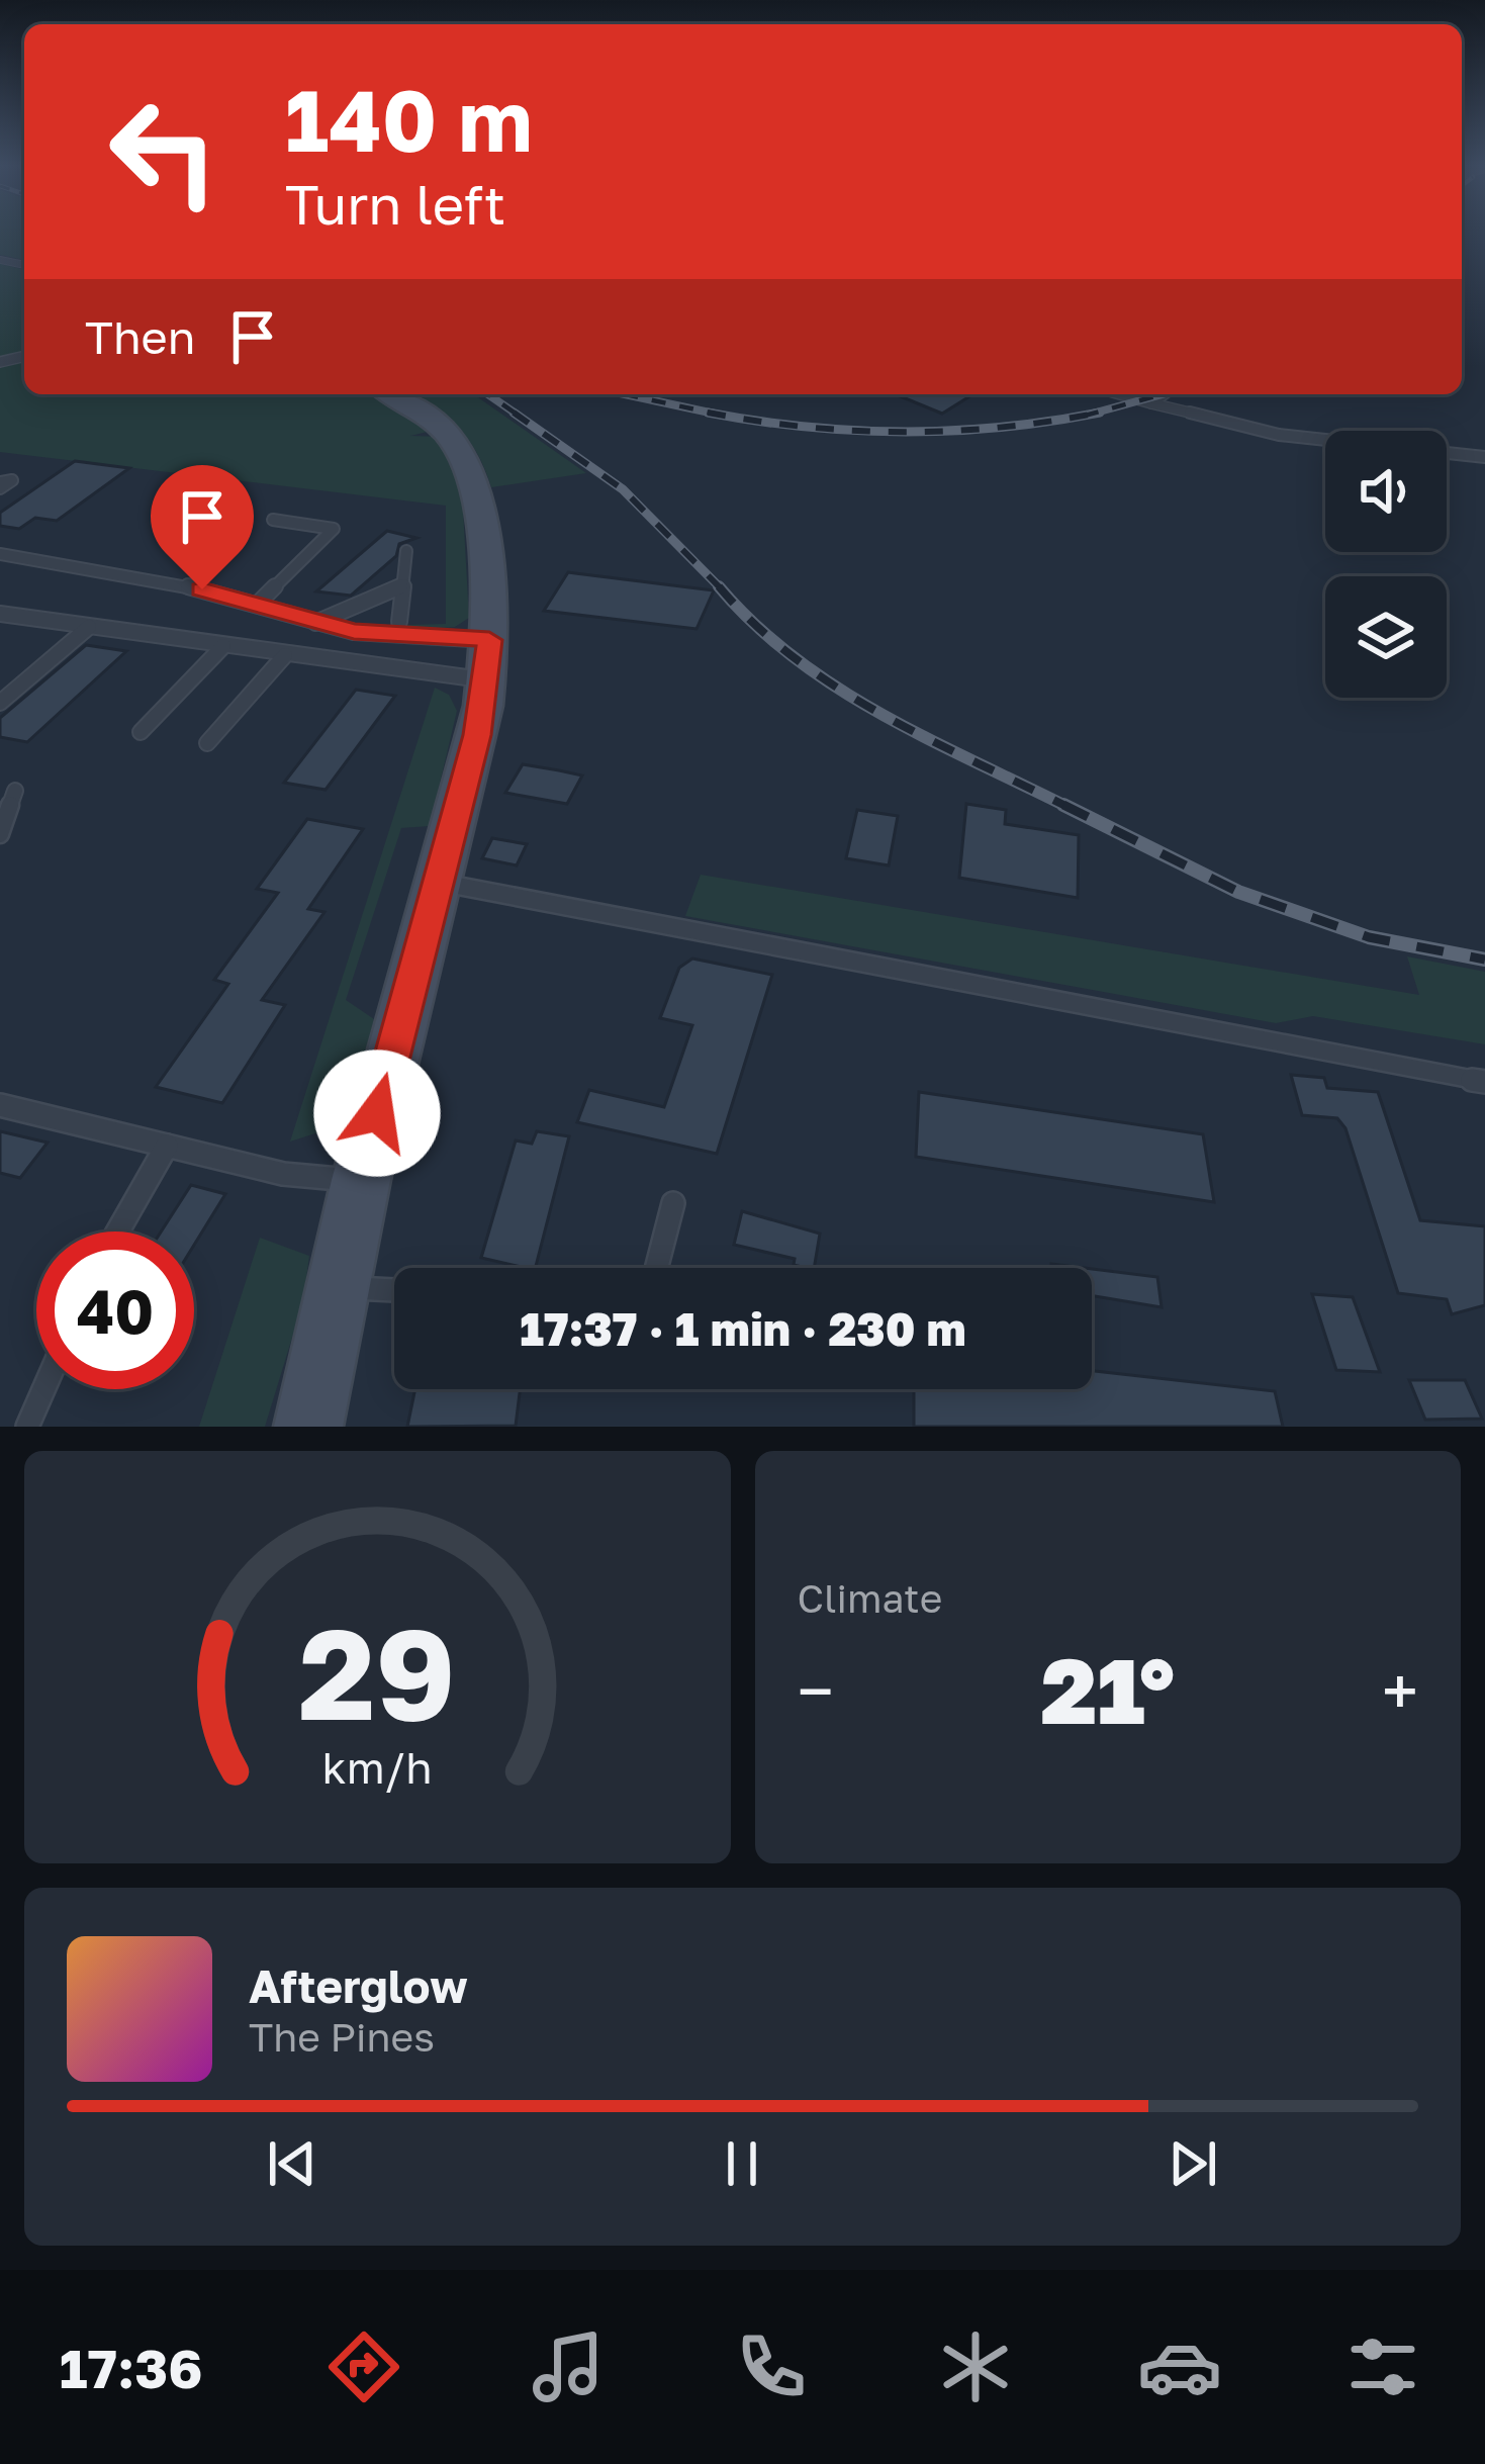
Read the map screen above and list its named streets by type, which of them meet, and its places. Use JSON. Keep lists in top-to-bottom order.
{
  "page": {
    "turn": ["140 m", "Turn left"],
    "then": "Then",
    "limit": "40",
    "trip": "17:37 · 1 min · 230 m",
    "tile": "Climate",
    "heat": ["−", "21°", "+"],
    "song": ["Afterglow", "The Pines"],
    "tabs": "17:36",
    "gauge": ["29", "km/h"]
  }
}
